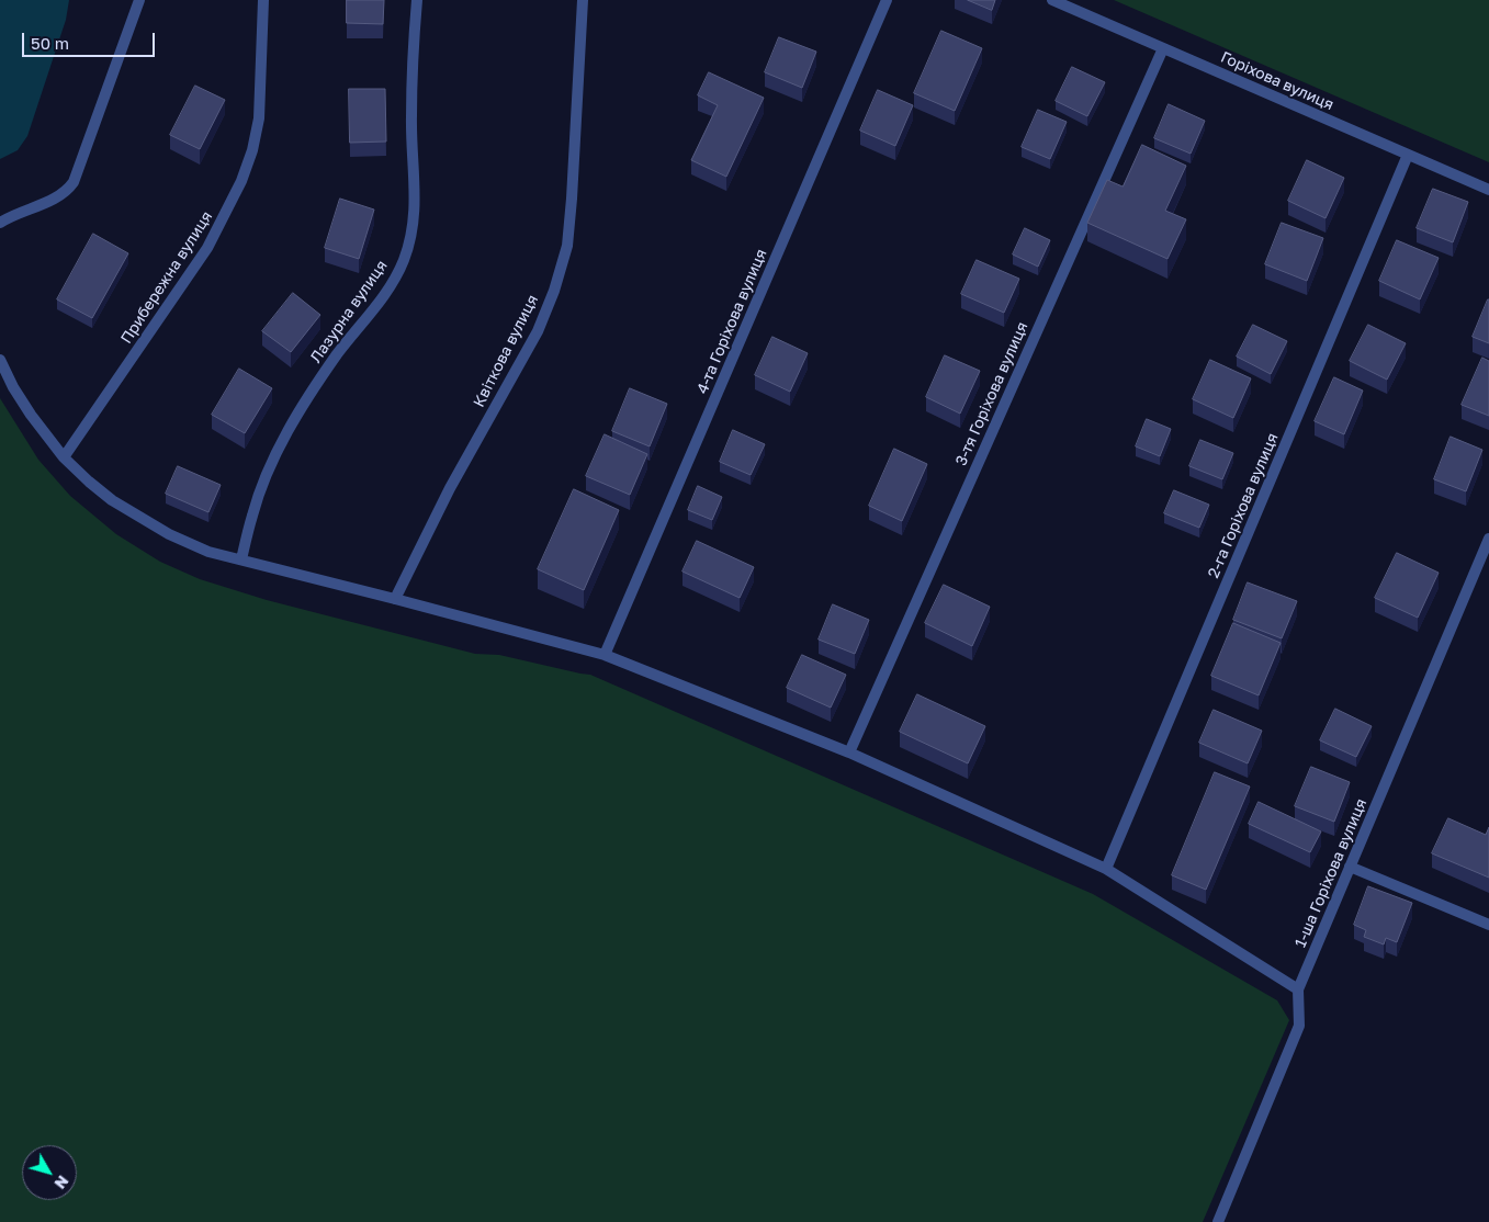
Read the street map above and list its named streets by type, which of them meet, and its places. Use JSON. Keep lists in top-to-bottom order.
{
  "streets": {
    "street": [
      "Горіхова вулиця",
      "Прибережна вулиця",
      "Лазурна вулиця",
      "4-та Горіхова вулиця",
      "Квіткова вулиця",
      "3-тя Горіхова вулиця",
      "2-га Горіхова вулиця",
      "1-ша Горіхова вулиця"
    ]
  },
  "crossings": [
    ["Горіхова вулиця", "3-тя Горіхова вулиця"],
    ["Горіхова вулиця", "2-га Горіхова вулиця"]
  ],
  "scale_bar": "50 m",
  "north": "bottom right"
}
